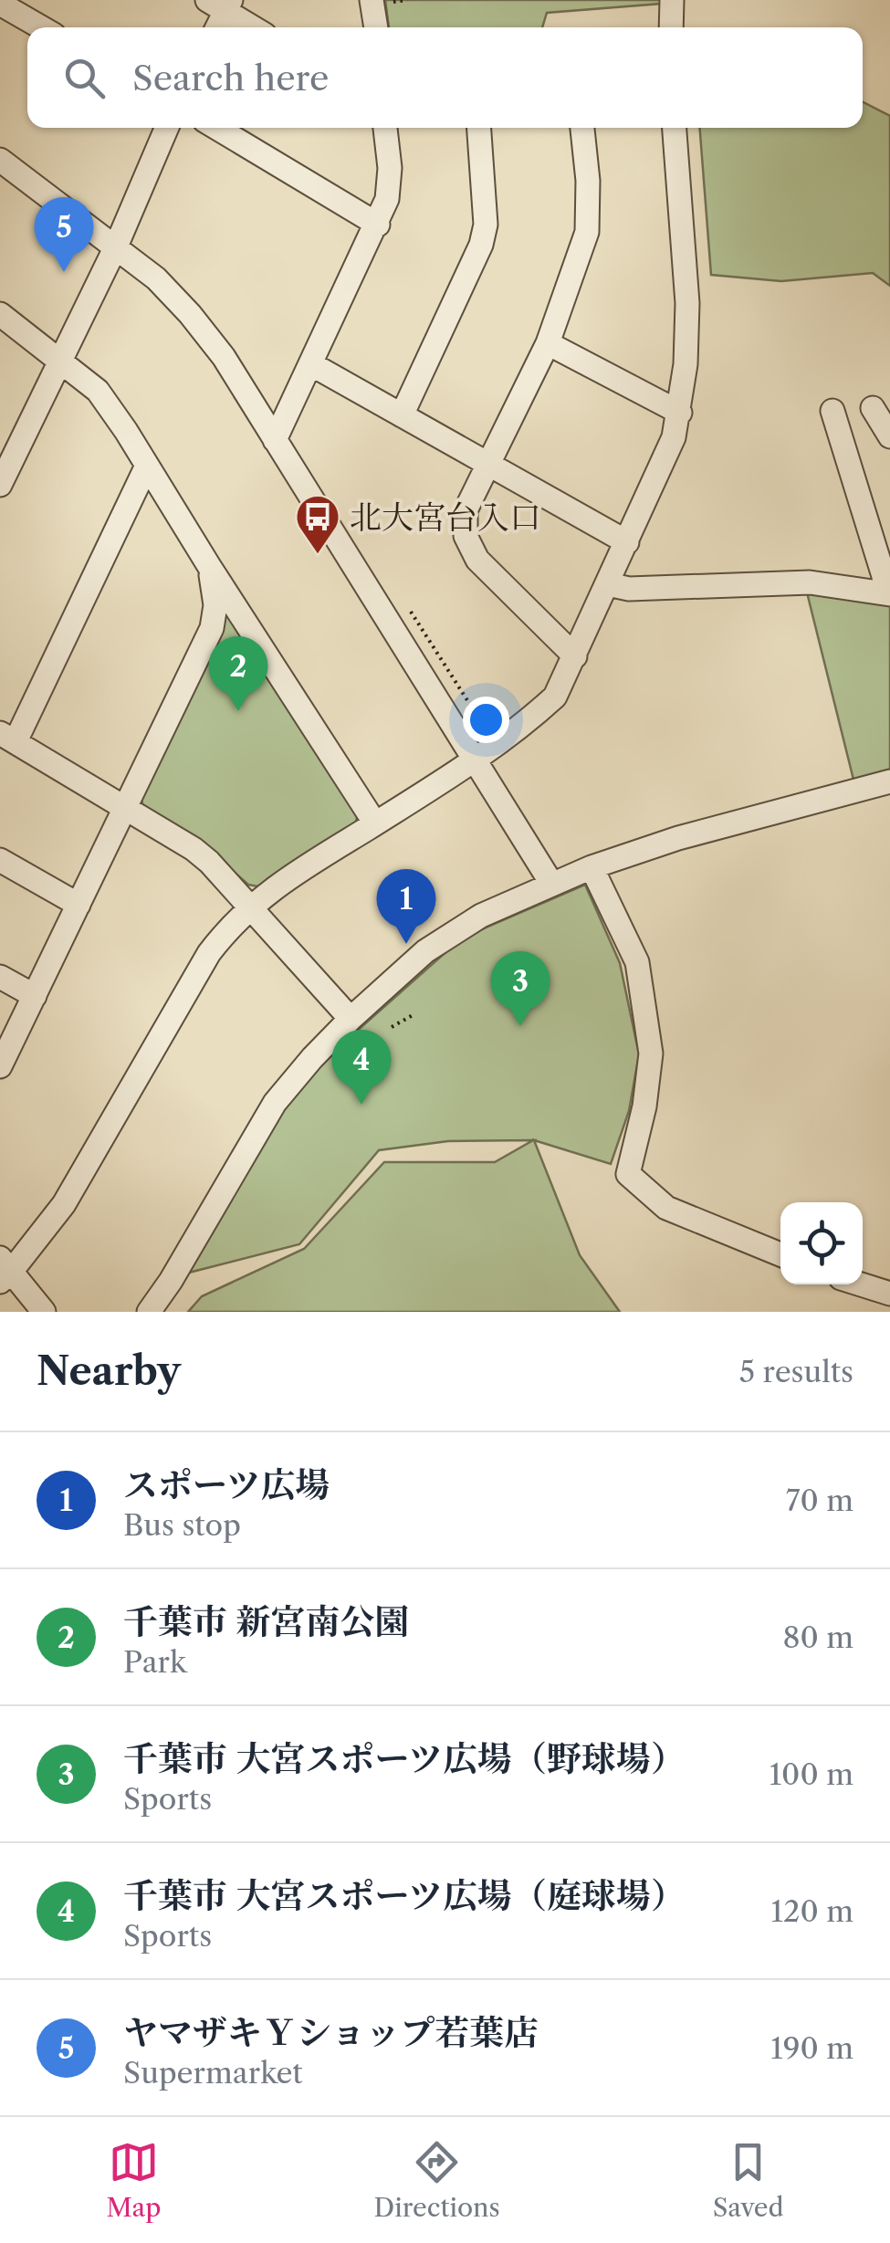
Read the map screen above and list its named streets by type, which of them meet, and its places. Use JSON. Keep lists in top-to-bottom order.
{
  "places": {
    "bus stop": ["北大宮台入口"]
  },
  "page": {
    "search": "Search here",
    "pins": [
      "5",
      "2",
      "1",
      "3",
      "4"
    ],
    "heading": ["Nearby", "5 results"],
    "list": [
      {
        "mark": "1",
        "name": "スポーツ広場",
        "note": "Bus stop",
        "value": "70 m"
      },
      {
        "mark": "2",
        "name": "千葉市 新宮南公園",
        "note": "Park",
        "value": "80 m"
      },
      {
        "mark": "3",
        "name": "千葉市 大宮スポーツ広場（野球場）",
        "note": "Sports",
        "value": "100 m"
      },
      {
        "mark": "4",
        "name": "千葉市 大宮スポーツ広場（庭球場）",
        "note": "Sports",
        "value": "120 m"
      },
      {
        "mark": "5",
        "name": "ヤマザキＹショップ若葉店",
        "note": "Supermarket",
        "value": "190 m"
      }
    ],
    "nav": ["Map", "Directions", "Saved"]
  }
}
